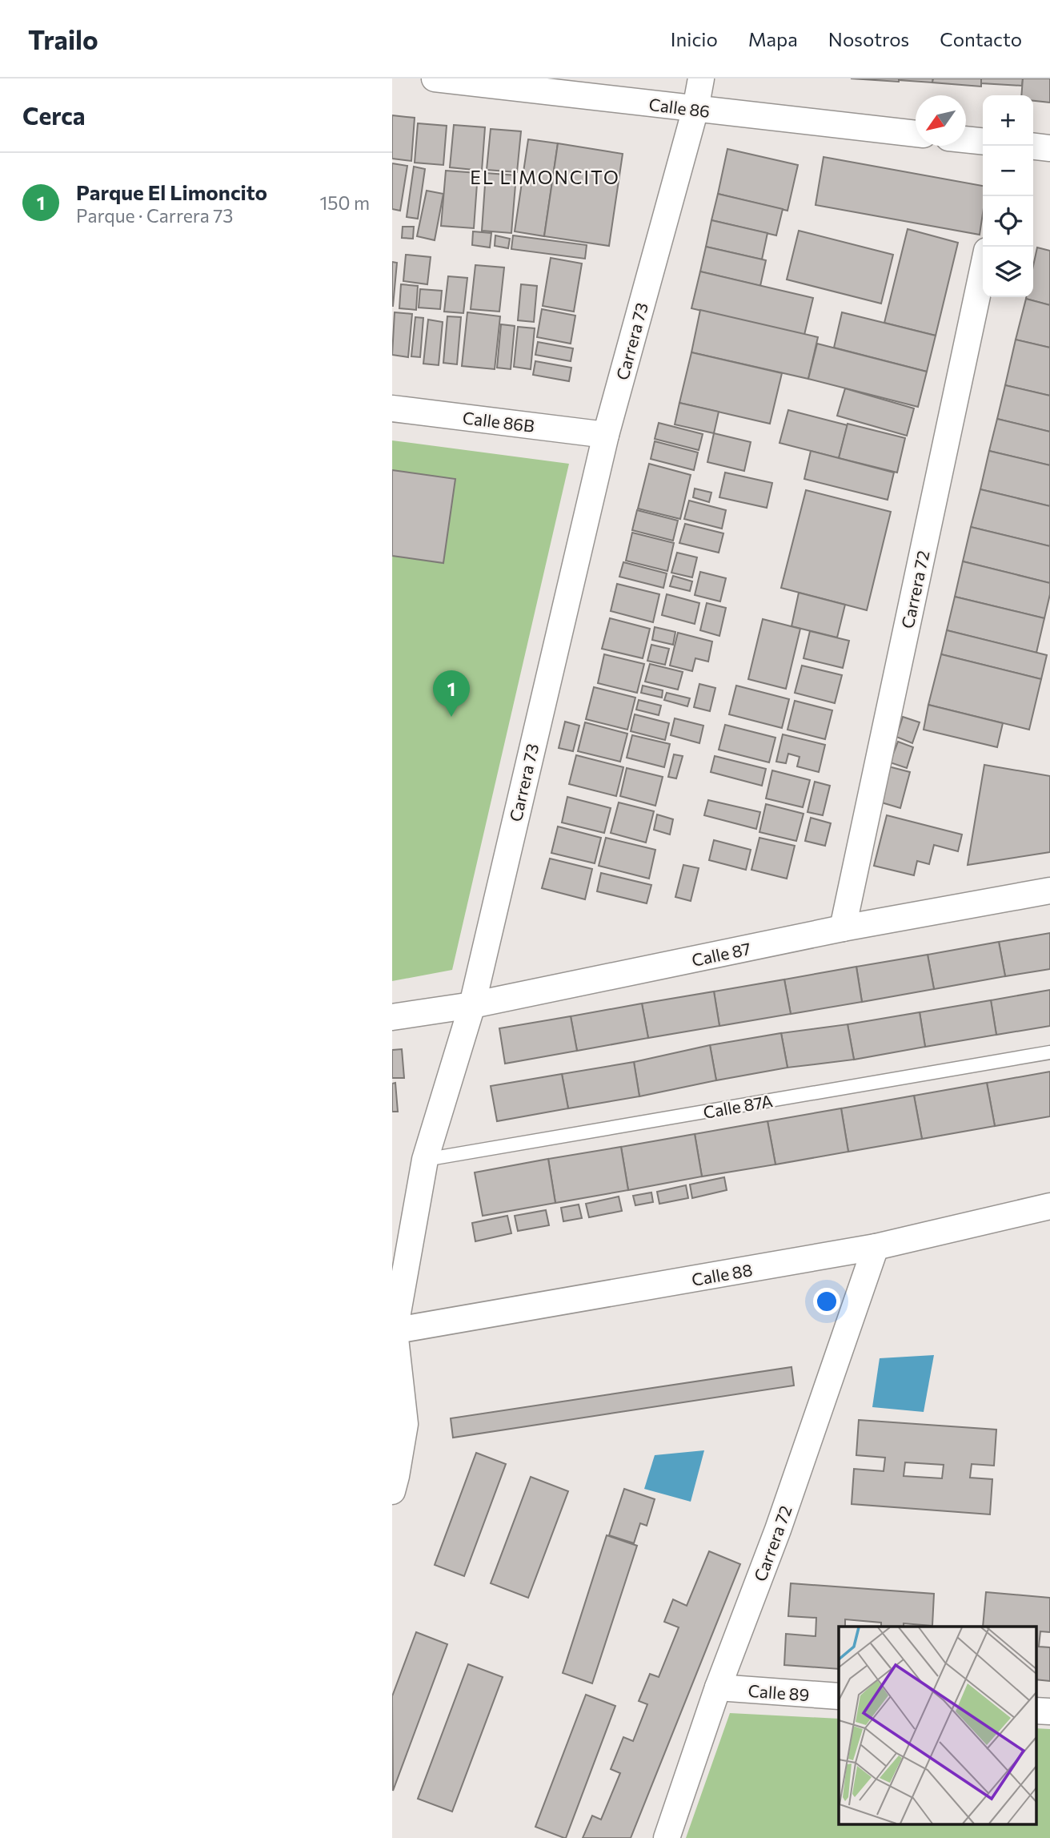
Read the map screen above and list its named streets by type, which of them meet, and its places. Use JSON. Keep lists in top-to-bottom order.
{
  "streets": {
    "street": [
      "Calle 86",
      "Carrera 73",
      "Calle 86B",
      "Carrera 72",
      "Calle 87",
      "Calle 88",
      "Calle 89"
    ],
    "lane": ["Calle 87A"]
  },
  "crossings": [
    ["Calle 86", "Carrera 73"],
    ["Carrera 73", "Calle 86B"],
    ["Carrera 73", "Calle 87"],
    ["Carrera 73", "Calle 87A"],
    ["Carrera 73", "Calle 88"],
    ["Carrera 72", "Calle 87"],
    ["Carrera 72", "Calle 88"],
    ["Carrera 72", "Calle 89"]
  ],
  "districts": ["EL LIMONCITO"],
  "north": "bottom left",
  "page": {
    "header": "Trailo",
    "nav": [
      "Inicio",
      "Mapa",
      "Nosotros",
      "Contacto"
    ],
    "heading": "Cerca",
    "map_buttons": ["+", "−"],
    "list": [
      {
        "mark": "1",
        "name": "Parque El Limoncito",
        "note": "Parque · Carrera 73",
        "value": "150 m"
      }
    ],
    "pins": "1"
  }
}
